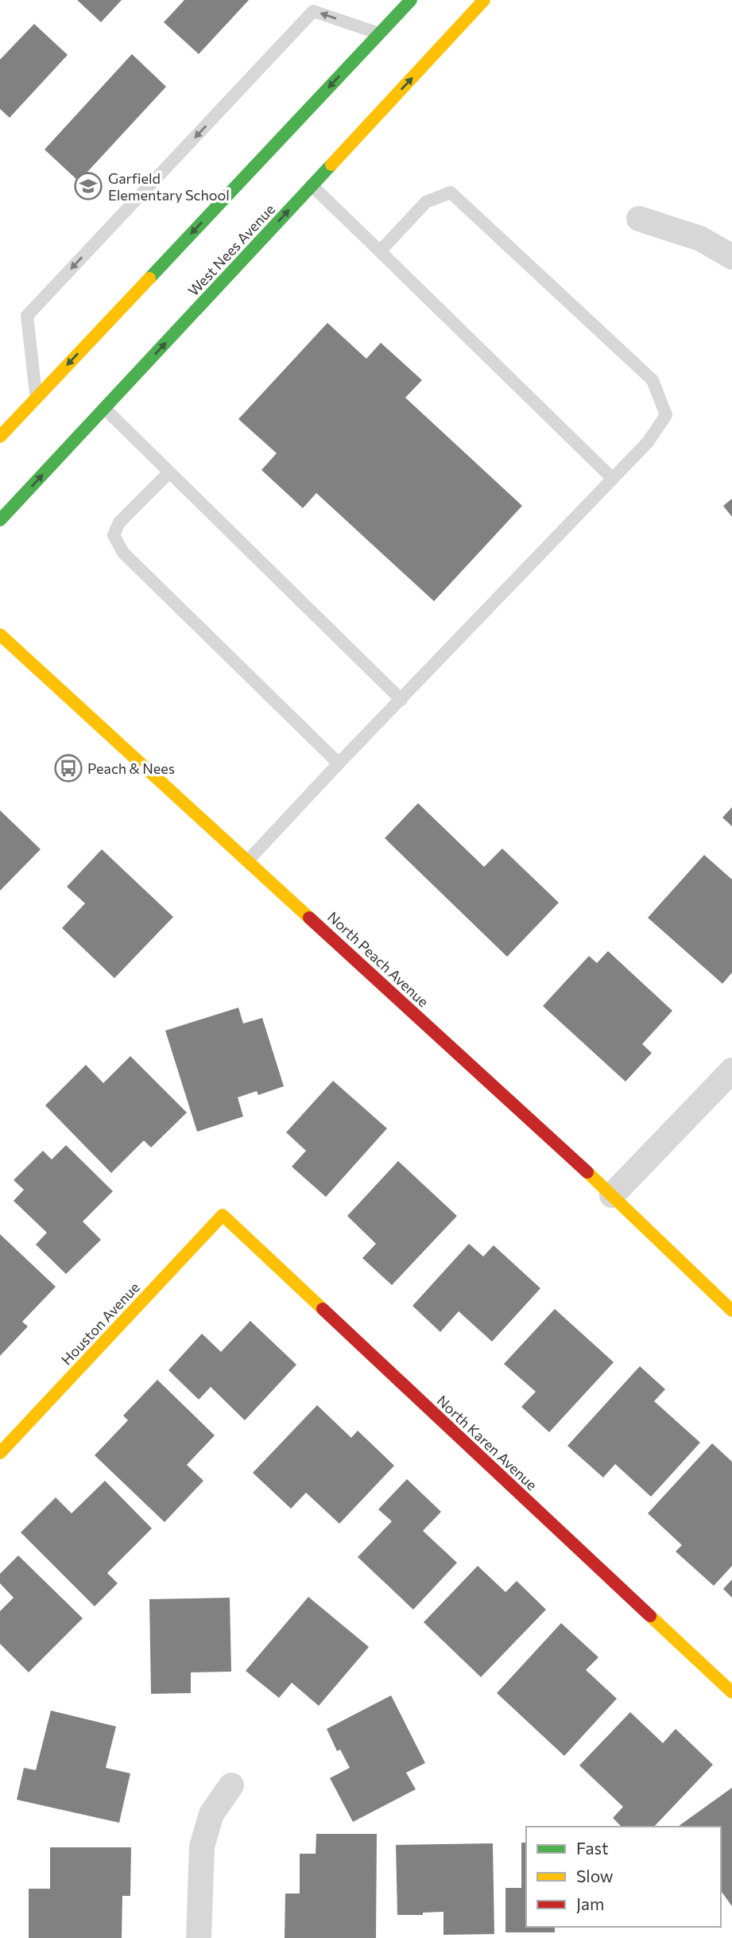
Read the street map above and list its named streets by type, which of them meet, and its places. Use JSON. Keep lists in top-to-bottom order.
{
  "streets": {
    "street": [
      "West Nees Avenue",
      "North Peach Avenue",
      "Houston Avenue",
      "North Karen Avenue"
    ]
  },
  "crossings": [
    ["Houston Avenue", "North Karen Avenue"]
  ],
  "places": {
    "school or university": ["Garfield Elementary School"],
    "bus stop": ["Peach & Nees"]
  },
  "legend": ["Fast", "Slow", "Jam"]
}
